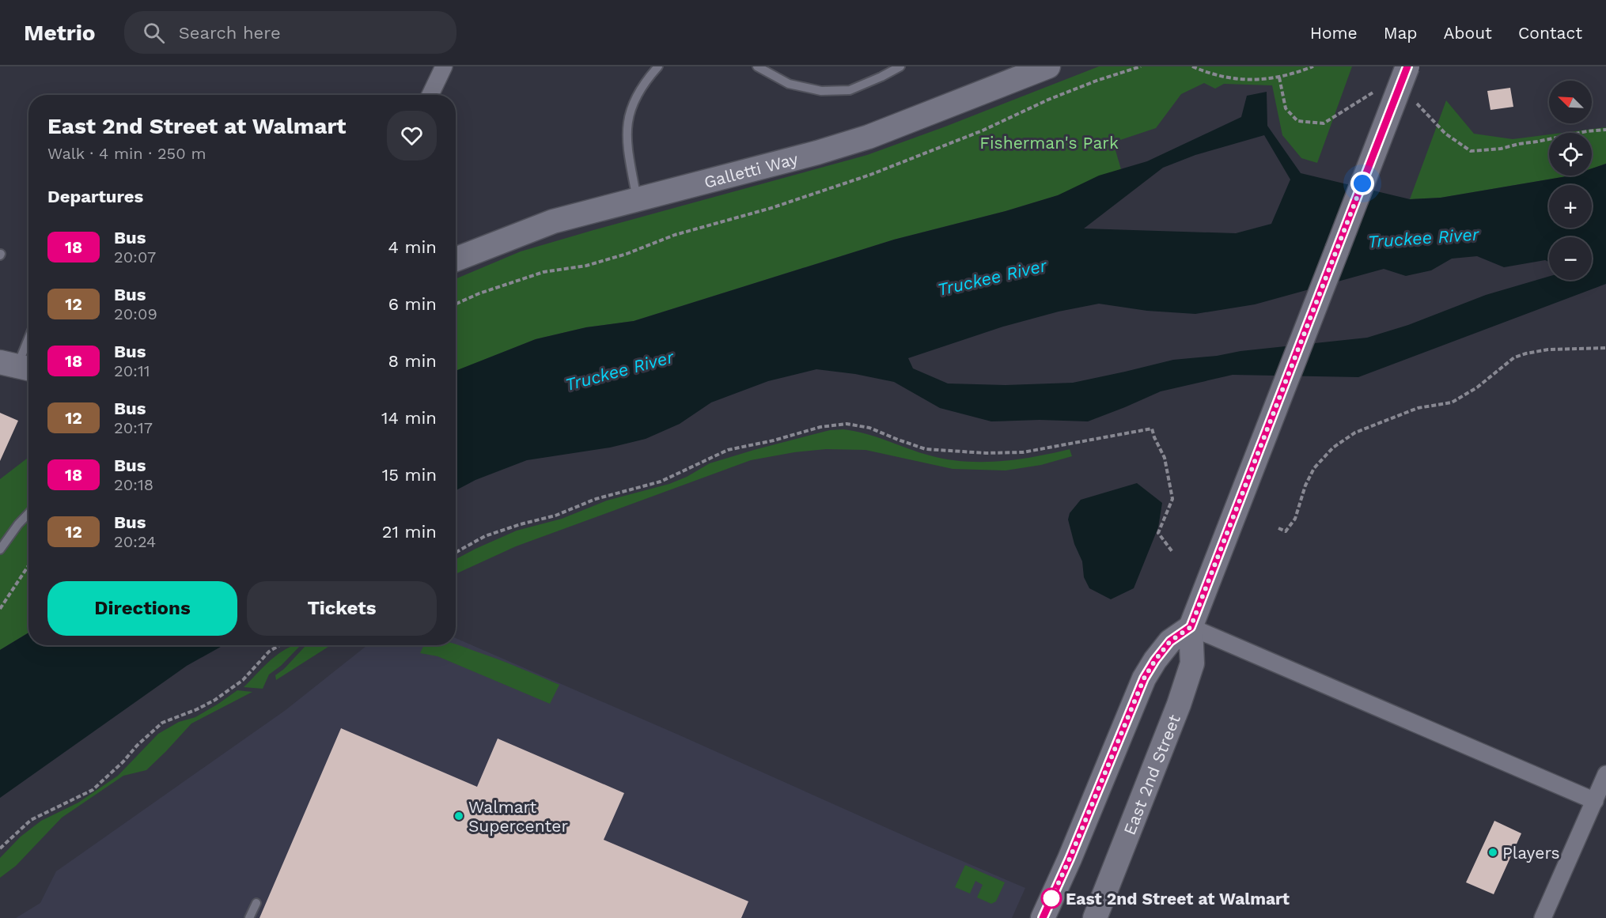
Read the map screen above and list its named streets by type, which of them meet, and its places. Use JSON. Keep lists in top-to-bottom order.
{
  "streets": {
    "main road": ["Galletti Way", "East 2nd Street"]
  },
  "water": ["Truckee River"],
  "parks": ["Fisherman's Park"],
  "places": ["Walmart Supercenter", "Players", "East 2nd Street at Walmart"],
  "lines": ["bus line 18"],
  "north": "top left",
  "page": {
    "header": "Metrio",
    "search": "Search here",
    "nav": [
      "Home",
      "Map",
      "About",
      "Contact"
    ],
    "map_buttons": ["+", "−"],
    "heading": [
      ["East 2nd Street at Walmart", "Walk · 4 min · 250 m"],
      "Departures"
    ],
    "list": [
      {
        "mark": "18",
        "name": "Bus",
        "note": "20:07",
        "value": "4 min"
      },
      {
        "mark": "12",
        "name": "Bus",
        "note": "20:09",
        "value": "6 min"
      },
      {
        "mark": "18",
        "name": "Bus",
        "note": "20:11",
        "value": "8 min"
      },
      {
        "mark": "12",
        "name": "Bus",
        "note": "20:17",
        "value": "14 min"
      },
      {
        "mark": "18",
        "name": "Bus",
        "note": "20:18",
        "value": "15 min"
      },
      {
        "mark": "12",
        "name": "Bus",
        "note": "20:24",
        "value": "21 min"
      }
    ],
    "buttons": ["Directions", "Tickets"]
  }
}
